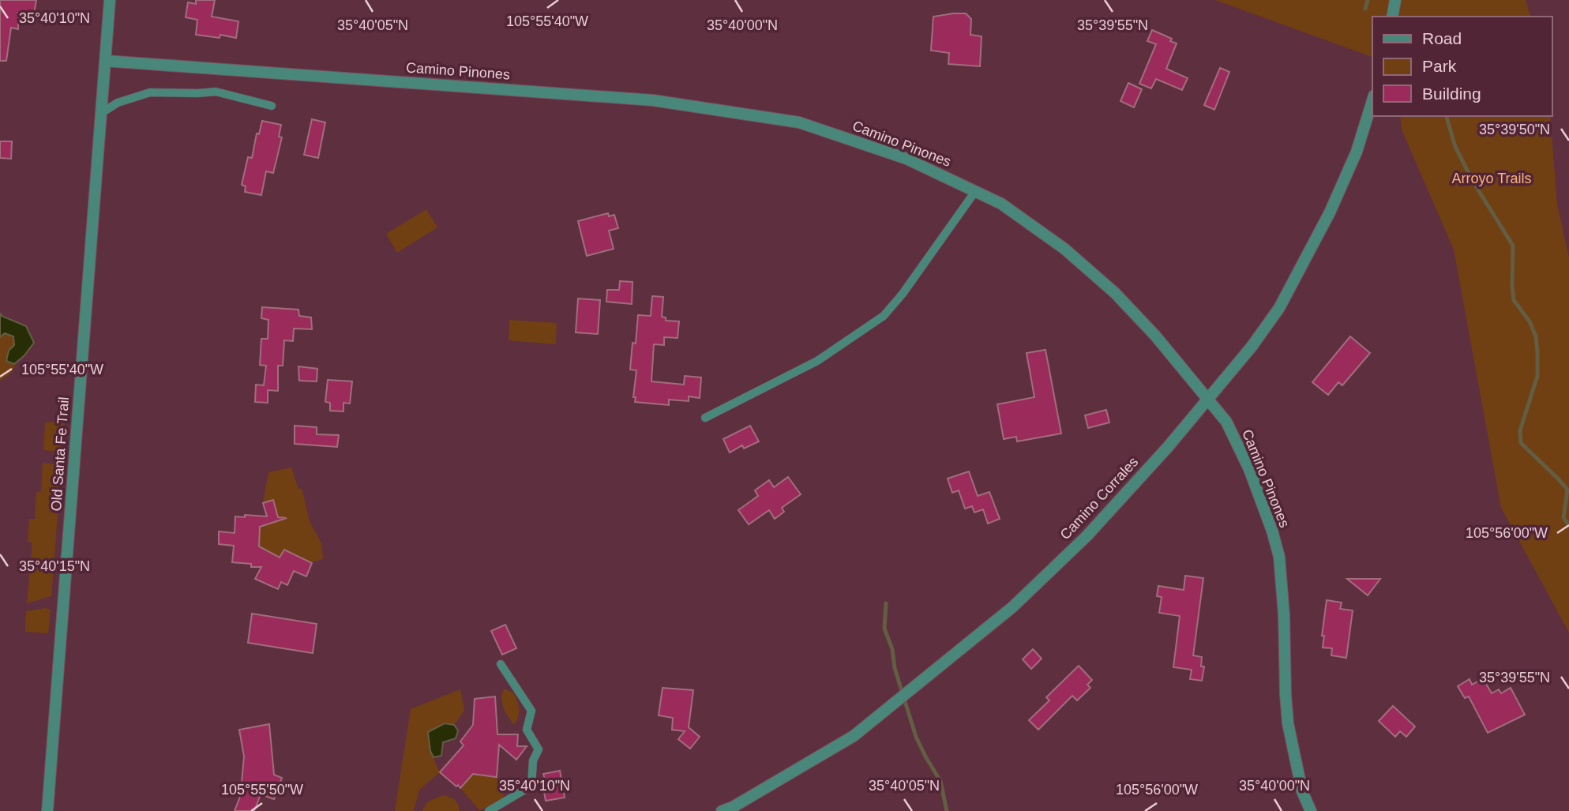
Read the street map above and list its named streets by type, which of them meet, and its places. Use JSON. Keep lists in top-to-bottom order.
{
  "streets": {
    "street": ["Camino Pinones", "Old Santa Fe Trail", "Camino Corrales"]
  },
  "crossings": [
    ["Camino Pinones", "Old Santa Fe Trail"],
    ["Camino Pinones", "Camino Corrales"]
  ],
  "parks": ["Arroyo Trails"],
  "legend": ["Road", "Park", "Building"],
  "coordinates": [
    "35°40'10\"N",
    "105°55'40\"W",
    "35°40'05\"N",
    "35°40'00\"N",
    "35°39'55\"N",
    "35°39'50\"N",
    "105°56'00\"W",
    "35°40'15\"N",
    "105°55'50\"W"
  ]
}
